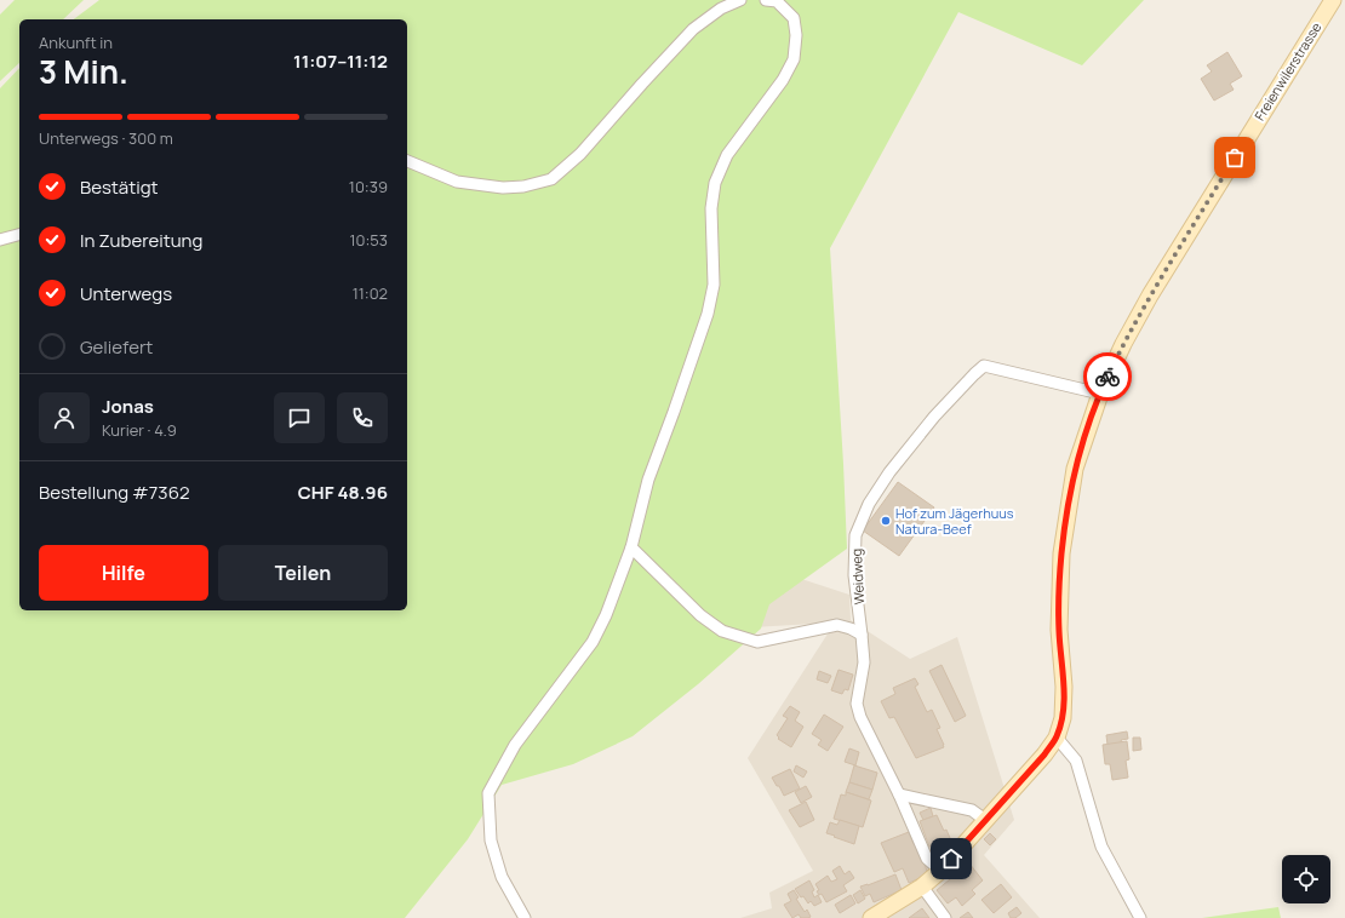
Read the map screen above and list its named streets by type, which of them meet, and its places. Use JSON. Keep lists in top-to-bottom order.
{
  "streets": {
    "street": ["Freienwilerstrasse", "Weidweg"]
  },
  "crossings": [
    ["Freienwilerstrasse", "Weidweg"]
  ],
  "places": ["Hof zum Jägerhuus Natura-Beef"],
  "page": {
    "heading": ["3 Min.", "Ankunft in", "11:07–11:12"],
    "panel": [
      "Jonas",
      "Kurier · 4.9",
      "Bestellung #7362",
      "CHF 48.96"
    ],
    "bar": "Unterwegs · 300 m",
    "list": [
      ["Bestätigt", "10:39"],
      ["In Zubereitung", "10:53"],
      ["Unterwegs", "11:02"],
      "Geliefert"
    ],
    "buttons": ["Hilfe", "Teilen"]
  }
}
